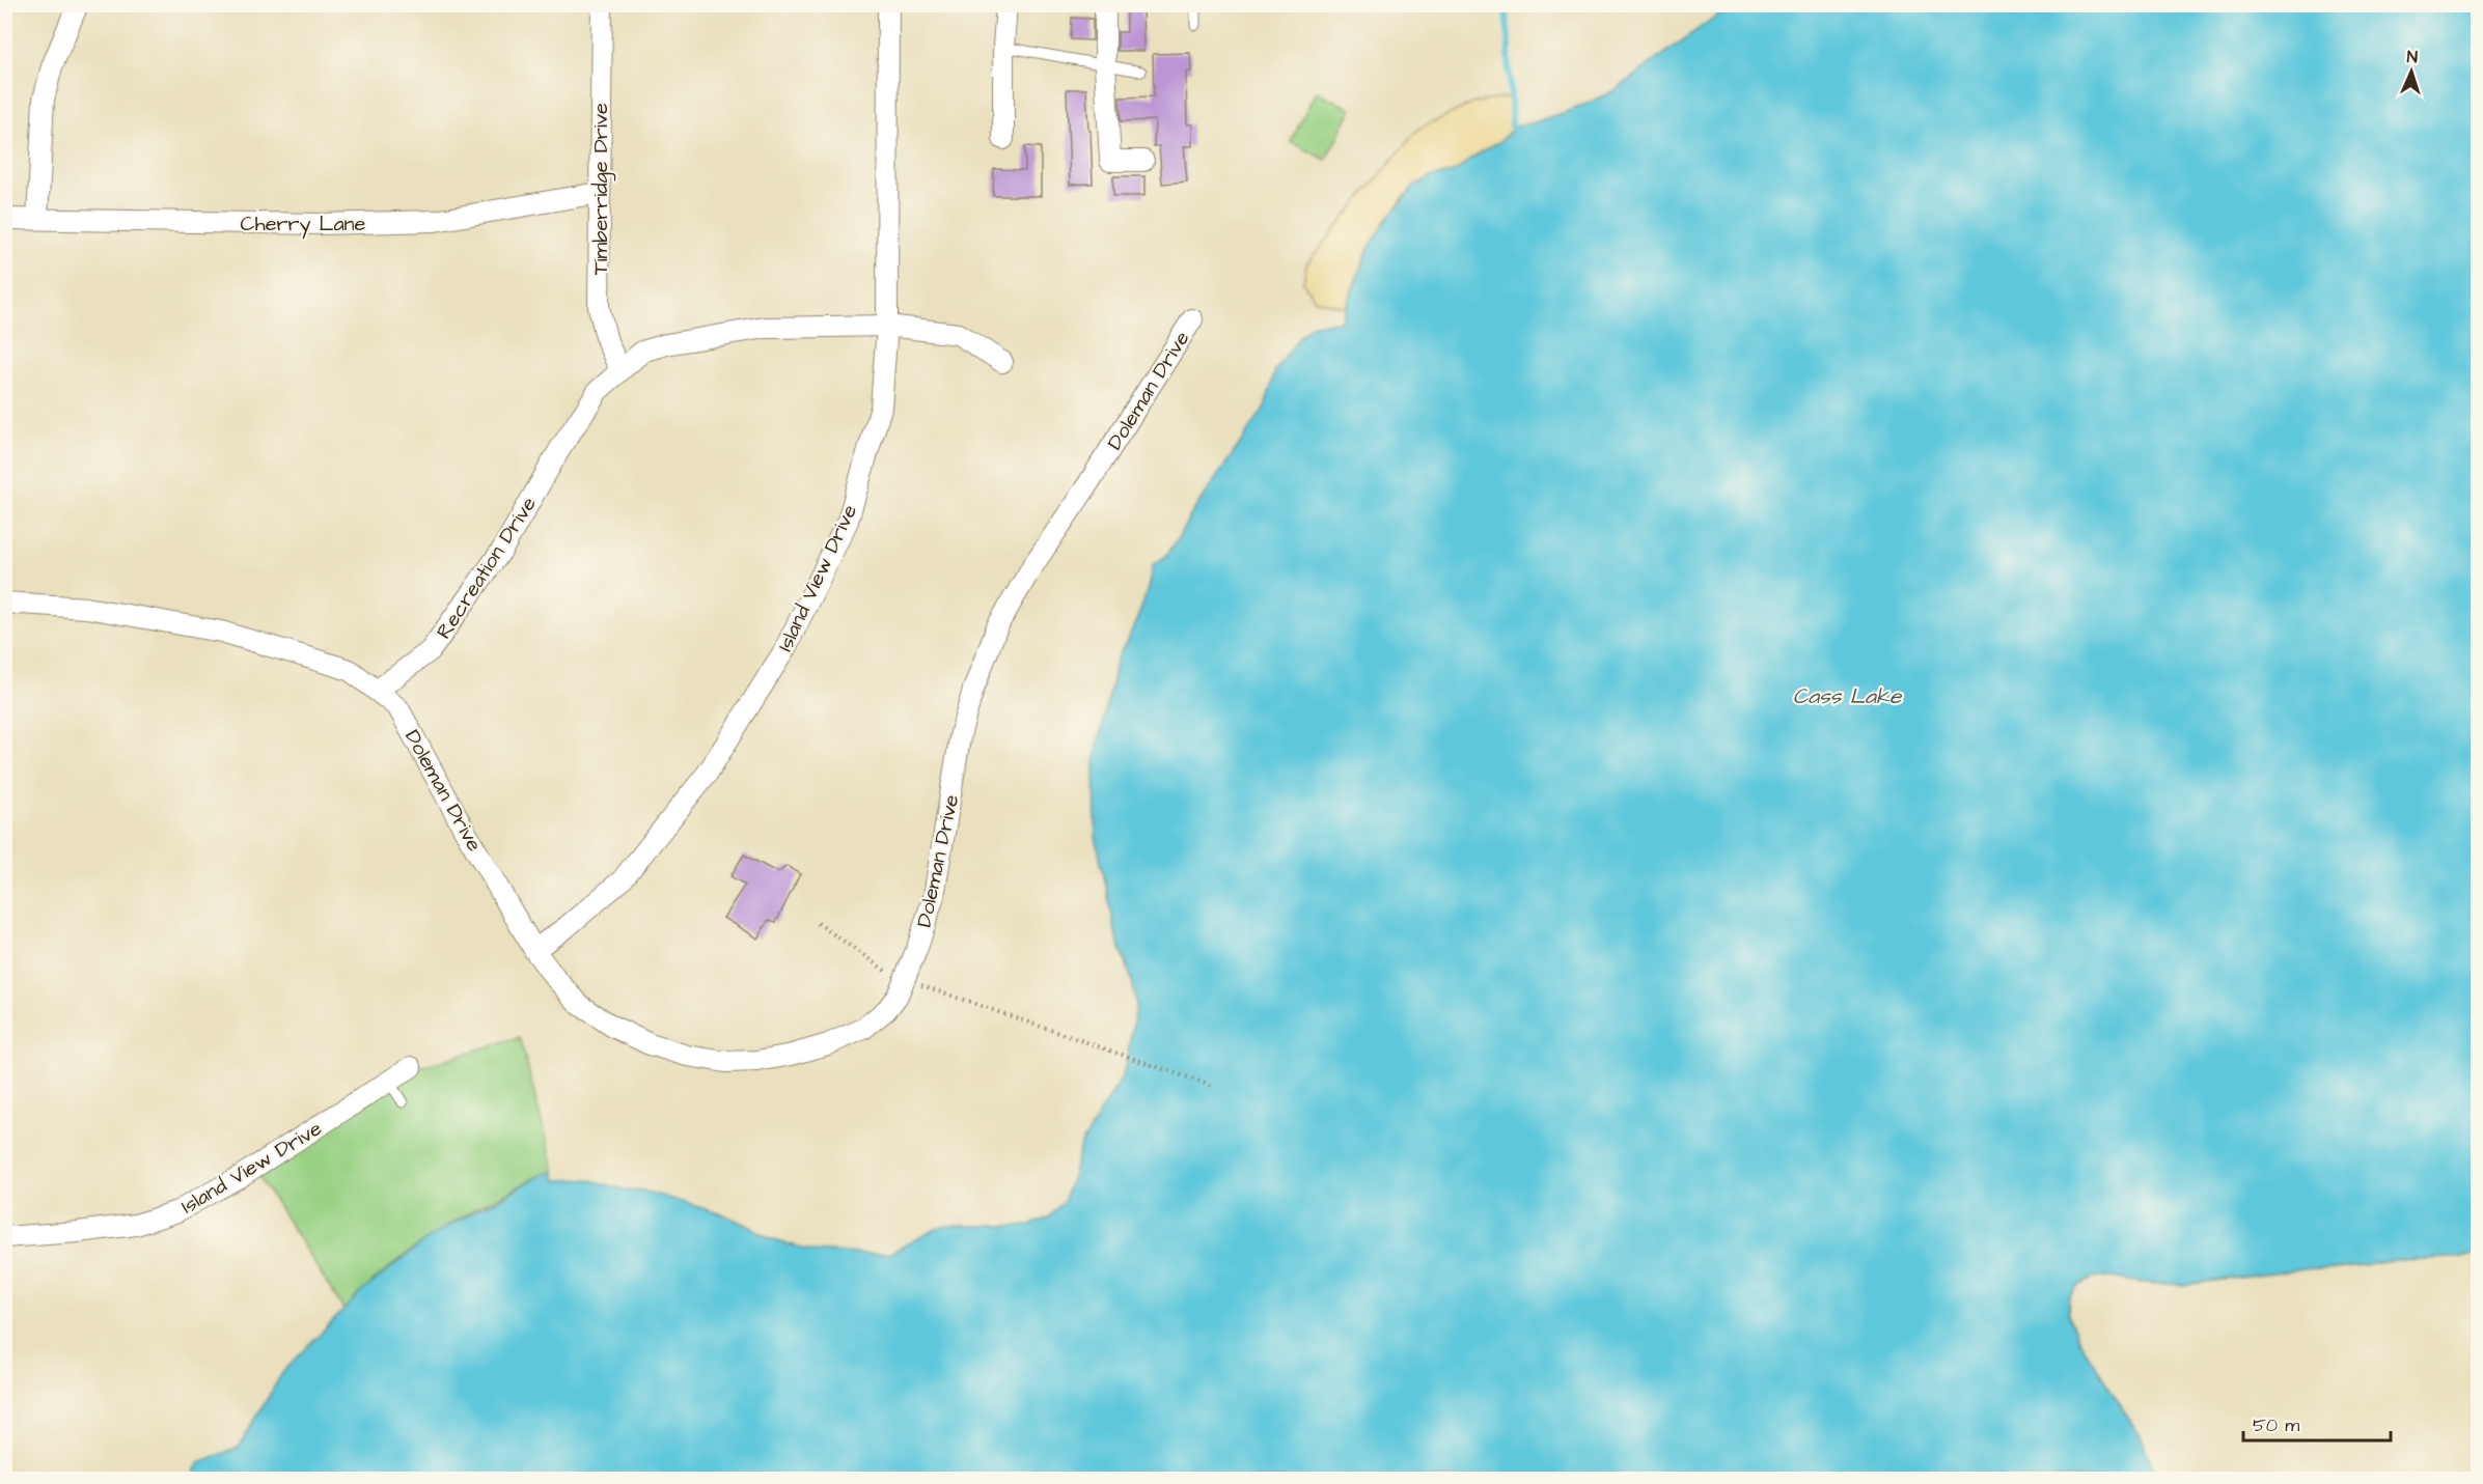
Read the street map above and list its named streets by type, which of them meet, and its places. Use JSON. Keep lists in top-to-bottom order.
{
  "streets": {
    "street": [
      "Timberridge Drive",
      "Cherry Lane",
      "Doleman Drive",
      "Recreation Drive",
      "Island View Drive"
    ]
  },
  "crossings": [
    ["Timberridge Drive", "Cherry Lane"],
    ["Timberridge Drive", "Recreation Drive"],
    ["Doleman Drive", "Recreation Drive"],
    ["Doleman Drive", "Island View Drive"],
    ["Recreation Drive", "Island View Drive"]
  ],
  "water": ["Cass Lake"],
  "scale_bar": "50 m",
  "north": "top"
}
